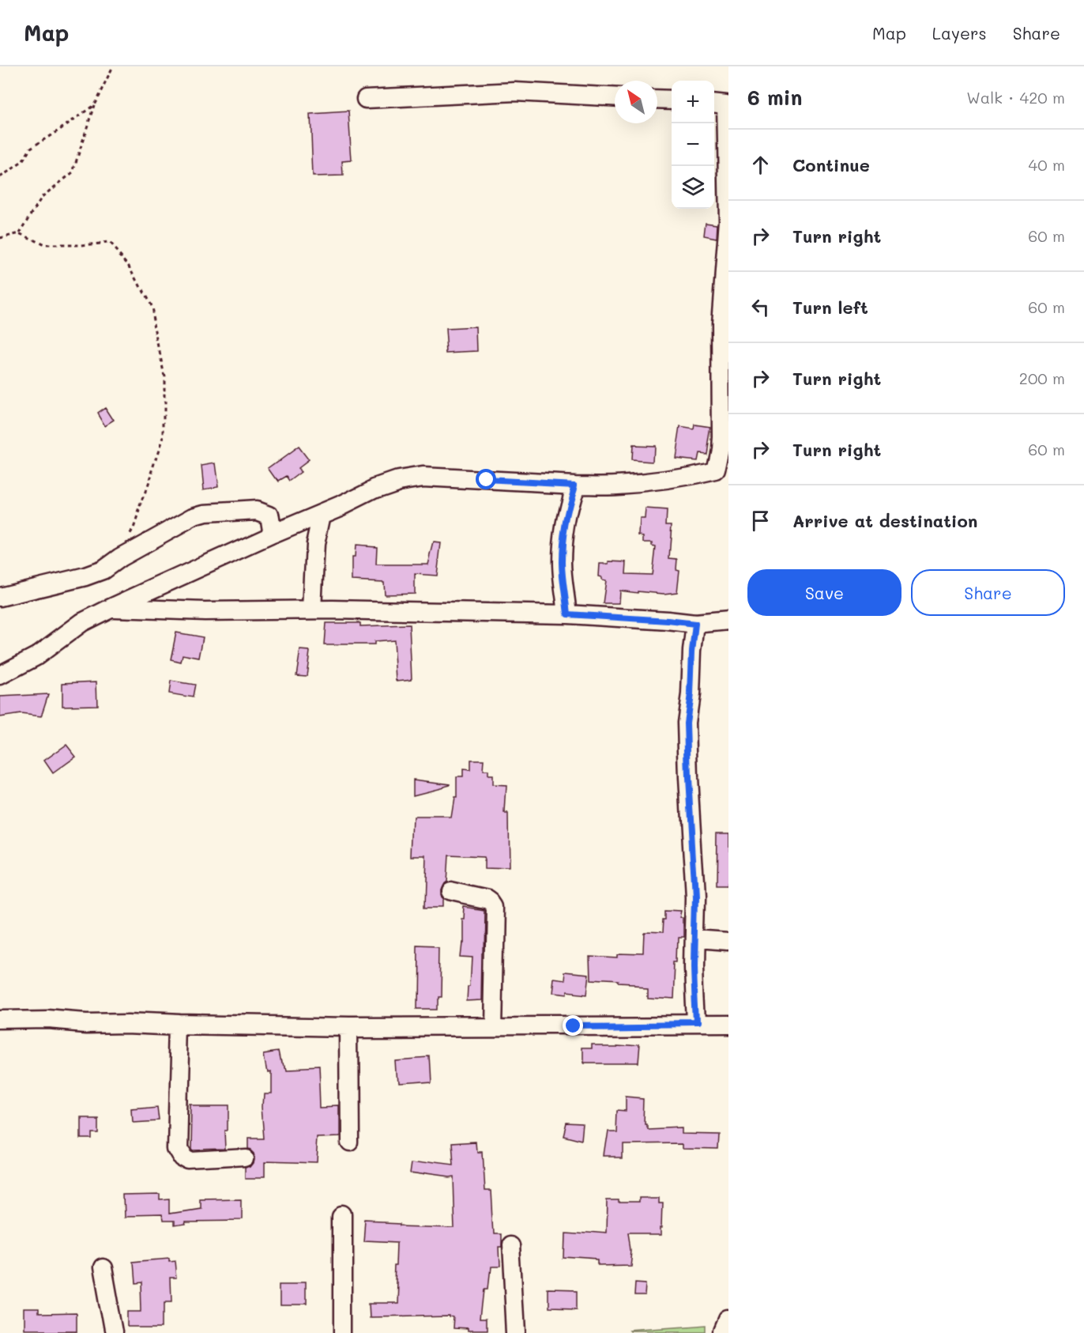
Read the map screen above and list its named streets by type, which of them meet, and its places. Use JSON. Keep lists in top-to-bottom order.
{
  "north": "top left",
  "page": {
    "header": "Map",
    "nav": ["Map", "Layers", "Share"],
    "heading": ["6 min", "Walk · 420 m"],
    "map_buttons": ["+", "−"],
    "list": [
      ["Continue", "40 m"],
      ["Turn right", "60 m"],
      ["Turn left", "60 m"],
      ["Turn right", "200 m"],
      ["Turn right", "60 m"],
      "Arrive at destination"
    ],
    "buttons": ["Save", "Share"]
  }
}
